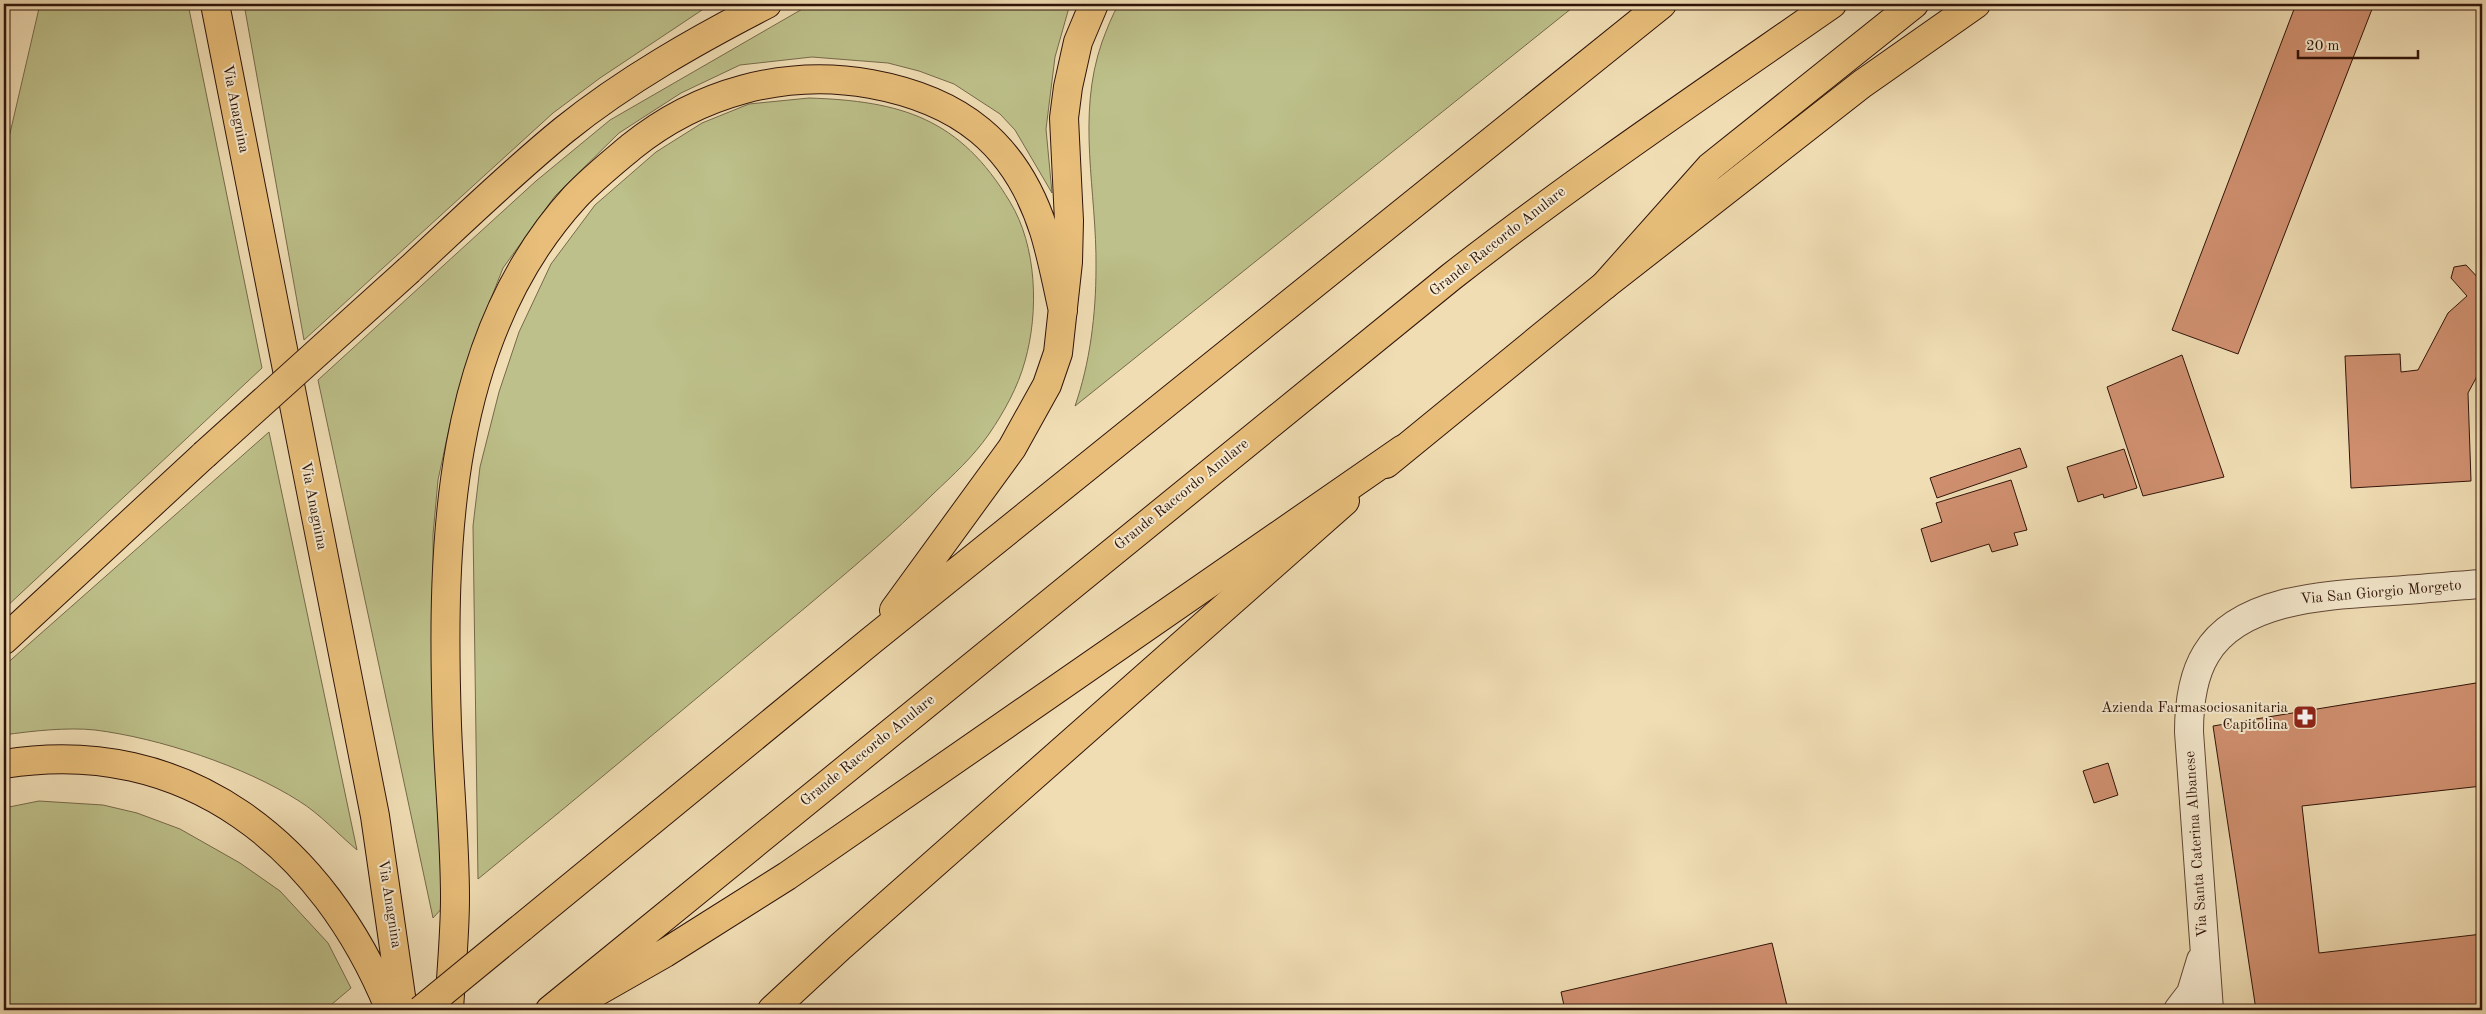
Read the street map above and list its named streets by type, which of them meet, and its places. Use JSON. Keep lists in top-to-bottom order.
{
  "streets": {
    "main road": ["Via Anagnina", "Grande Raccordo Anulare"],
    "street": ["Via San Giorgio Morgeto", "Via Santa Caterina Albanese"]
  },
  "crossings": [
    ["Via San Giorgio Morgeto", "Via Santa Caterina Albanese"]
  ],
  "places": {
    "pharmacy": ["Azienda Farmasociosanitaria Capitolina"]
  },
  "scale_bar": "20 m"
}
